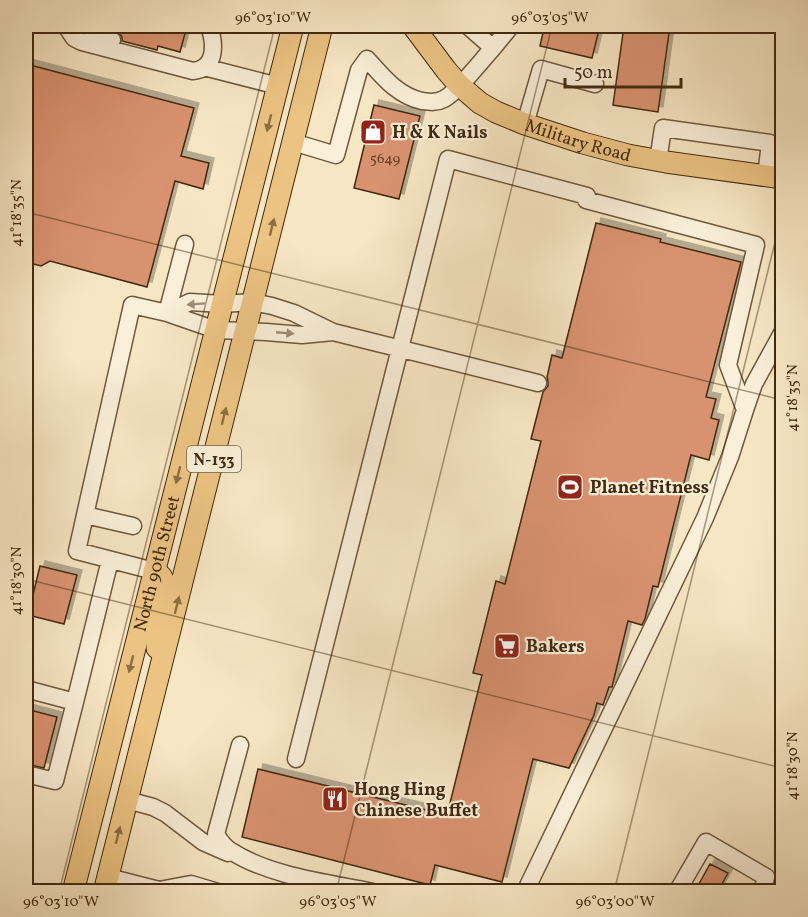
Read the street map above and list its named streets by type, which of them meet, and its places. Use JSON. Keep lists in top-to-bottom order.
{
  "streets": {
    "main road": ["Military Road", "N-133", "North 90th Street"]
  },
  "places": {
    "shop": ["H & K Nails"],
    "sports": ["Planet Fitness"],
    "supermarket": ["Bakers"],
    "restaurant": ["Hong Hing Chinese Buffet"]
  },
  "house_numbers": ["5649"],
  "scale_bar": "50 m",
  "coordinates": [
    "96°03'10\"W",
    "96°03'05\"W",
    "41°18'35\"N",
    "41°18'30\"N",
    "96°03'00\"W"
  ]
}
